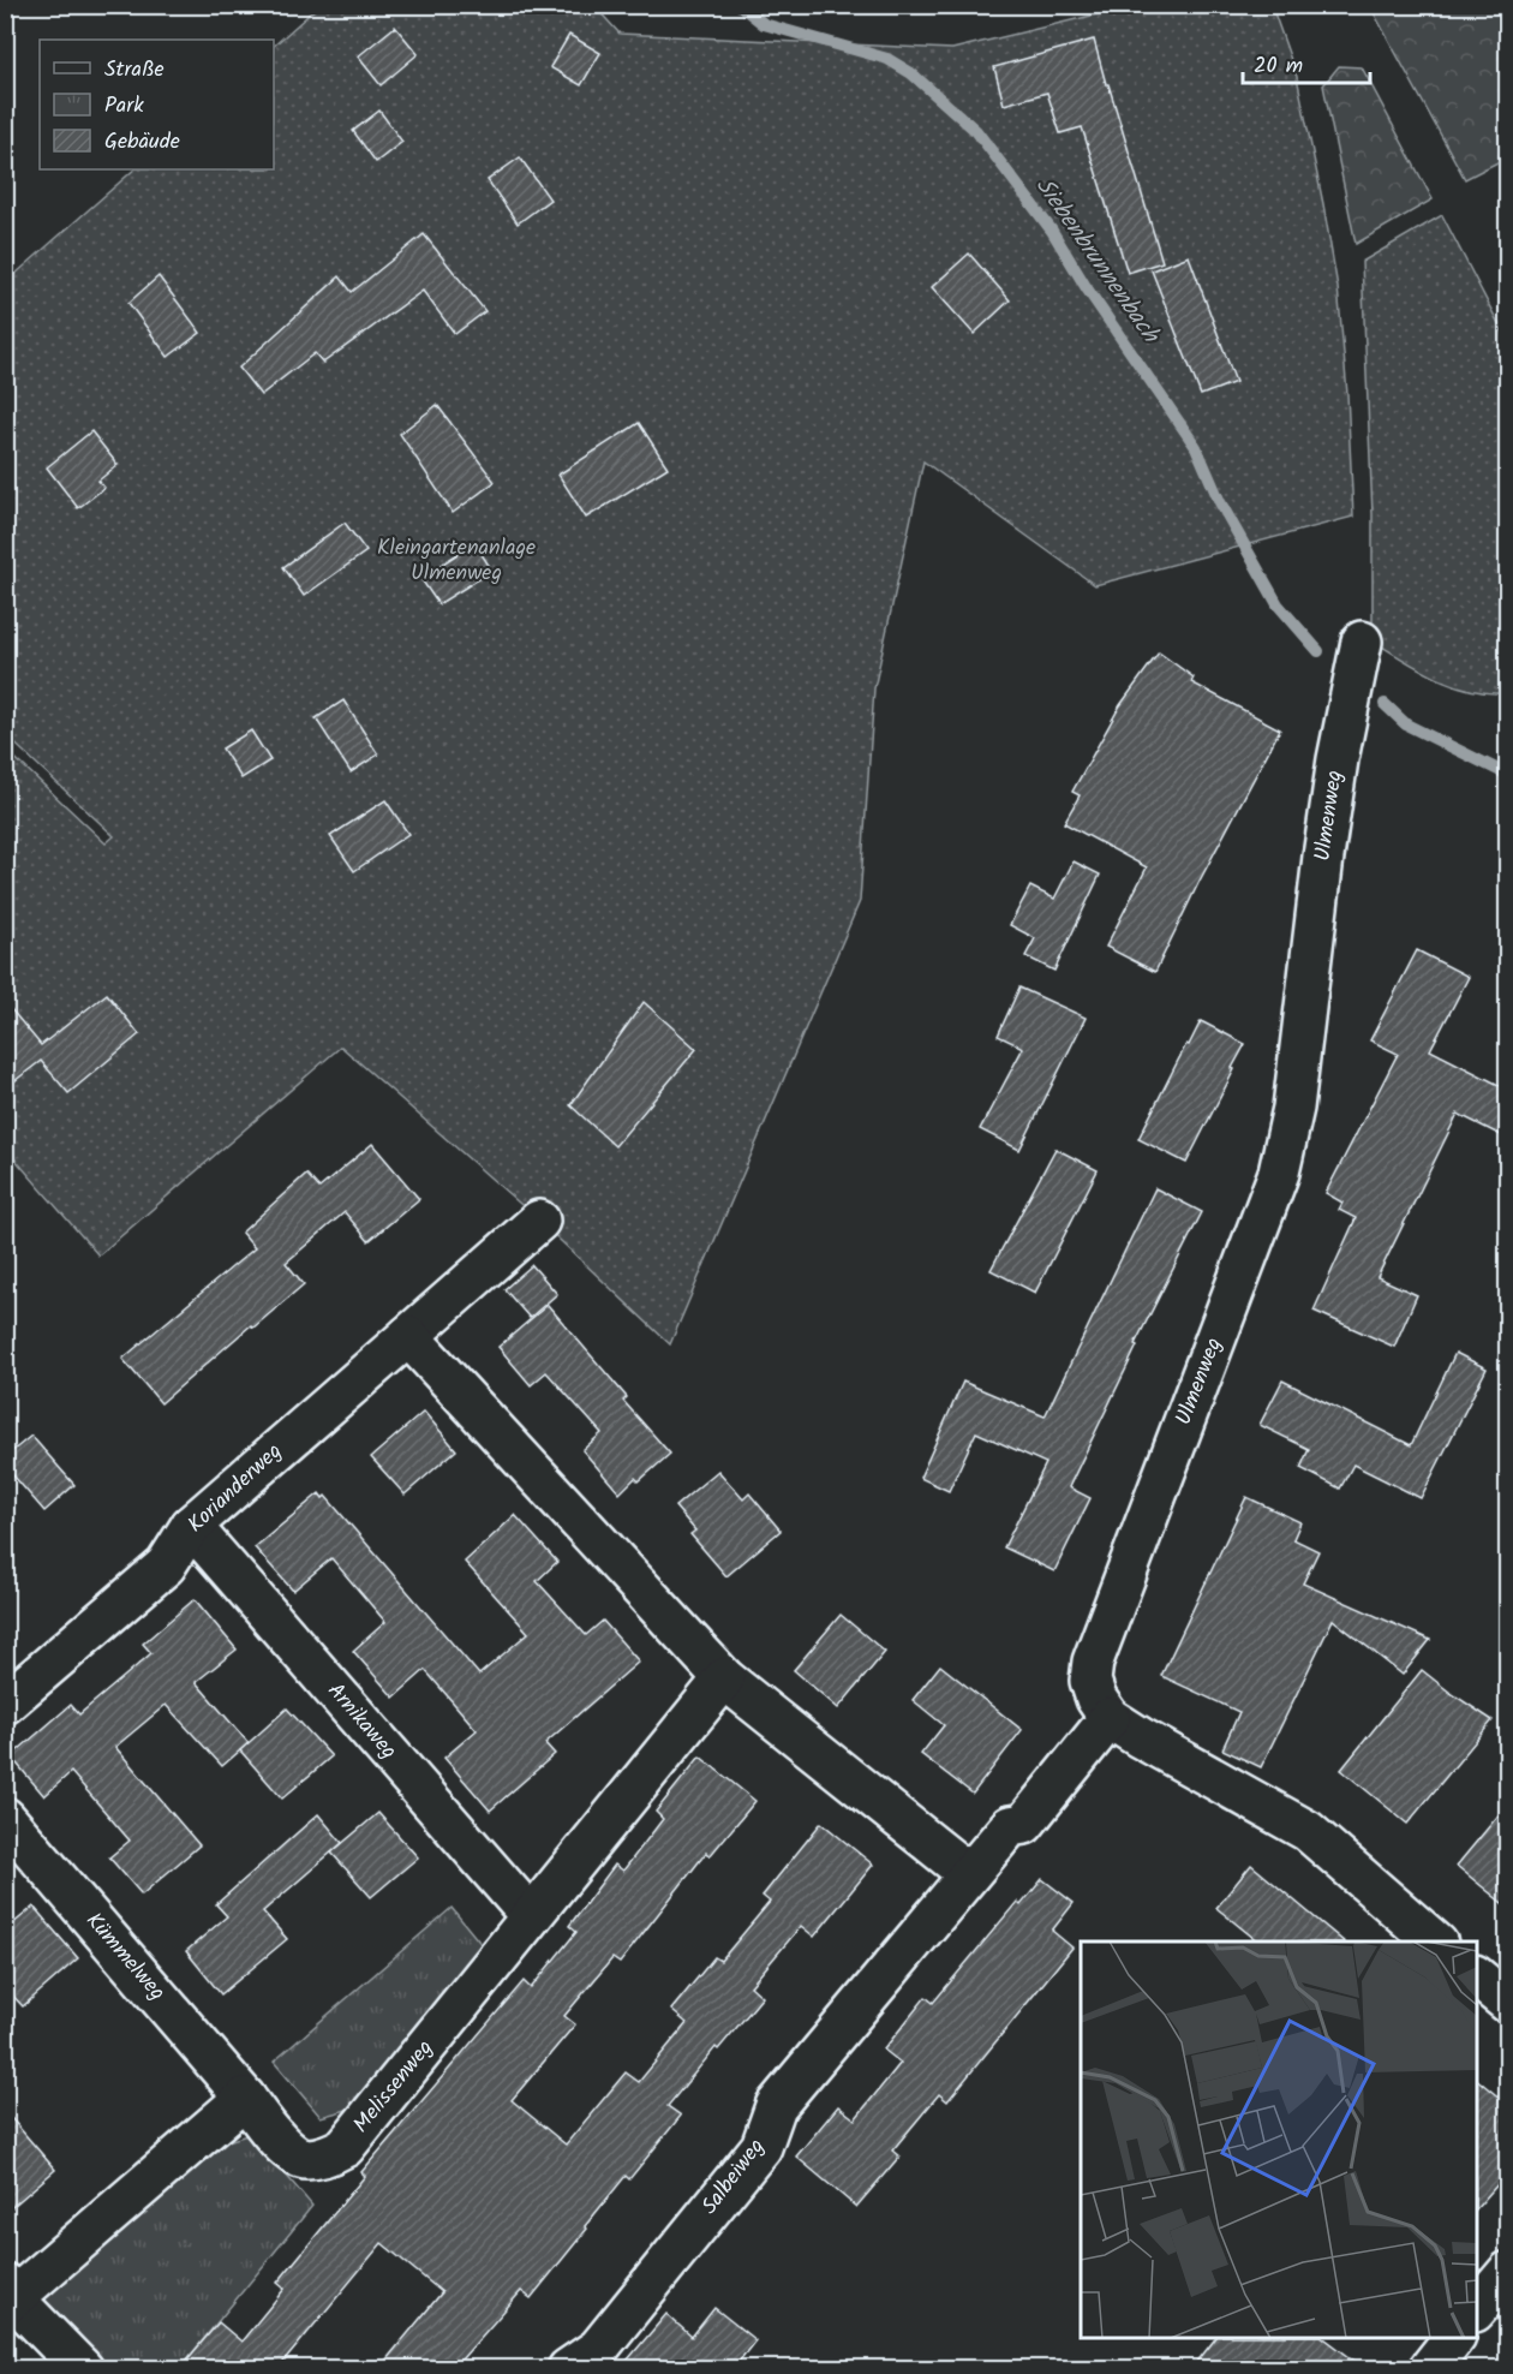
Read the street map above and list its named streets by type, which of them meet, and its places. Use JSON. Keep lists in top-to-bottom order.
{
  "streets": {
    "street": [
      "Ulmenweg",
      "Korianderweg",
      "Arnikaweg",
      "Kümmelweg",
      "Melissenweg",
      "Salbeiweg"
    ]
  },
  "crossings": [
    ["Ulmenweg", "Salbeiweg"],
    ["Korianderweg", "Arnikaweg"],
    ["Arnikaweg", "Melissenweg"],
    ["Kümmelweg", "Melissenweg"]
  ],
  "water": ["Siebenbrunnenbach"],
  "parks": ["Kleingartenanlage Ulmenweg"],
  "legend": ["Straße", "Park", "Gebäude"],
  "scale_bar": "20 m"
}
